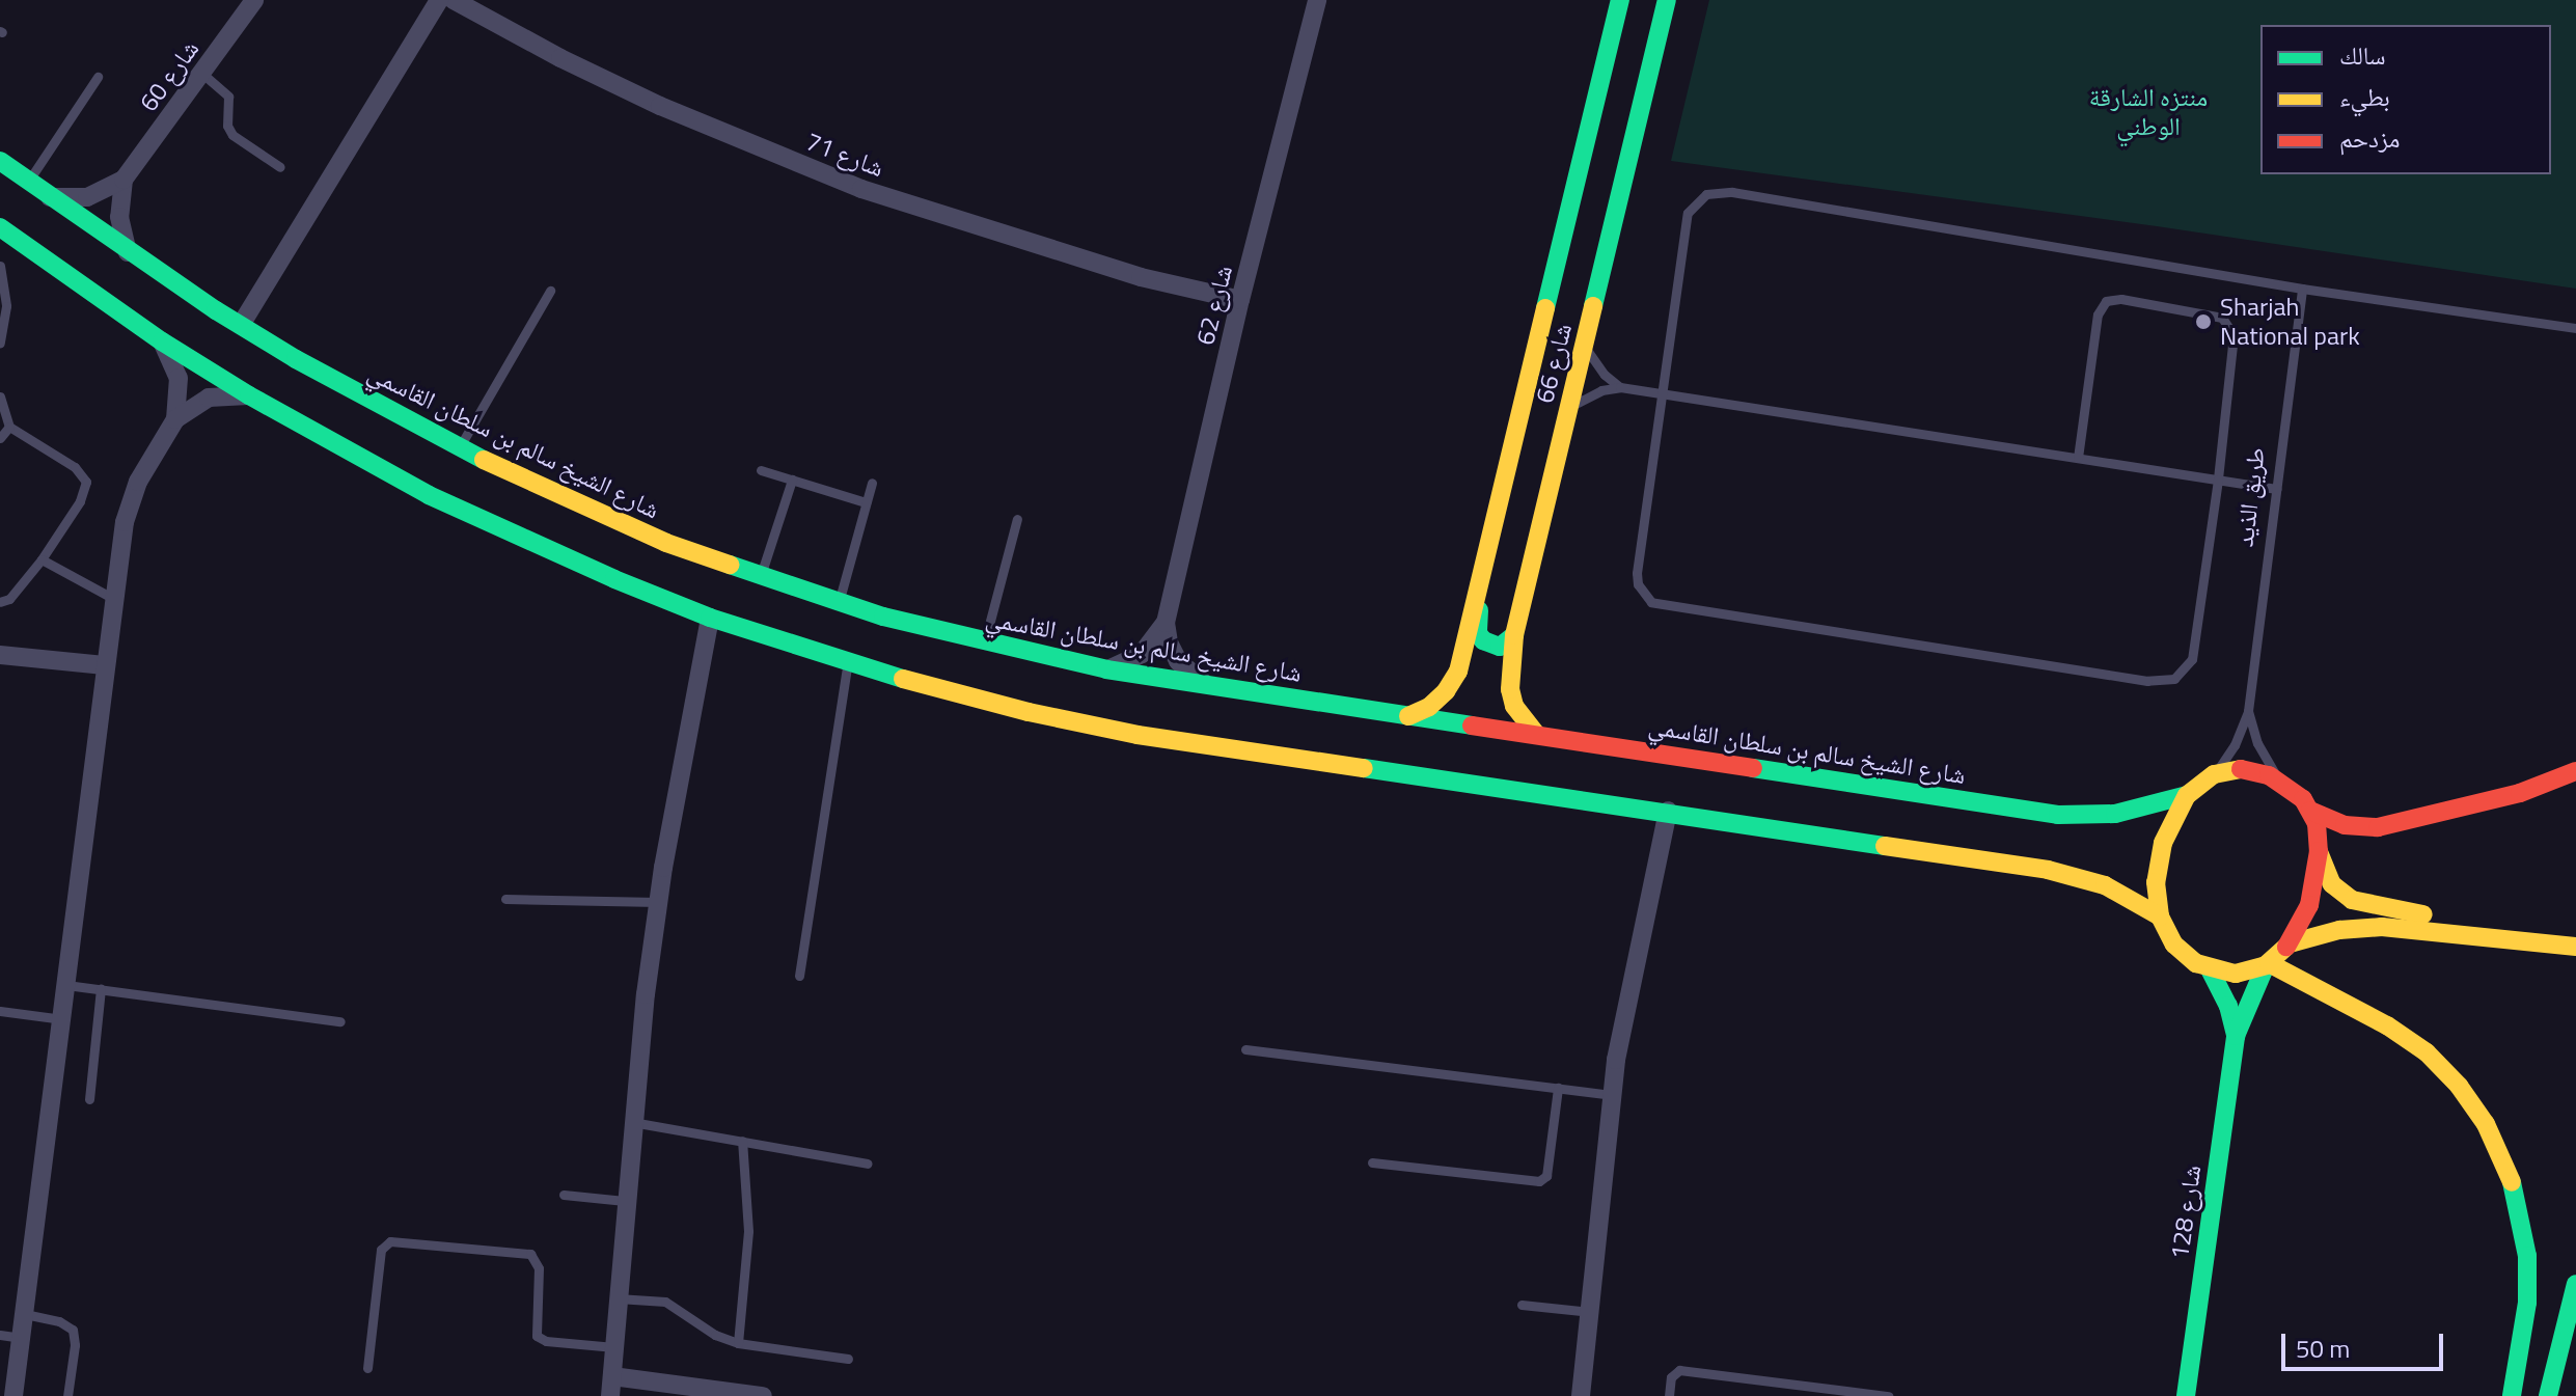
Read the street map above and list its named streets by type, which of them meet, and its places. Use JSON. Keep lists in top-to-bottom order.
{
  "streets": {
    "main road": ["شارع 66", "شارع الشيخ سالم بن سلطان القاسمي", "شارع 128"],
    "street": ["شارع 60", "شارع 71", "شارع 62"],
    "lane": ["طريق الذيد"]
  },
  "crossings": [
    ["شارع 60", "شارع الشيخ سالم بن سلطان القاسمي"],
    ["شارع 71", "شارع 62"],
    ["شارع 62", "شارع الشيخ سالم بن سلطان القاسمي"],
    ["شارع 66", "شارع الشيخ سالم بن سلطان القاسمي"],
    ["شارع الشيخ سالم بن سلطان القاسمي", "طريق الذيد"],
    ["شارع الشيخ سالم بن سلطان القاسمي", "شارع 128"],
    ["طريق الذيد", "شارع 128"]
  ],
  "parks": ["منتزه الشارقة الوطني"],
  "places": ["Sharjah National park"],
  "legend": ["سالك", "بطيء", "مزدحم"],
  "scale_bar": "50 m"
}
